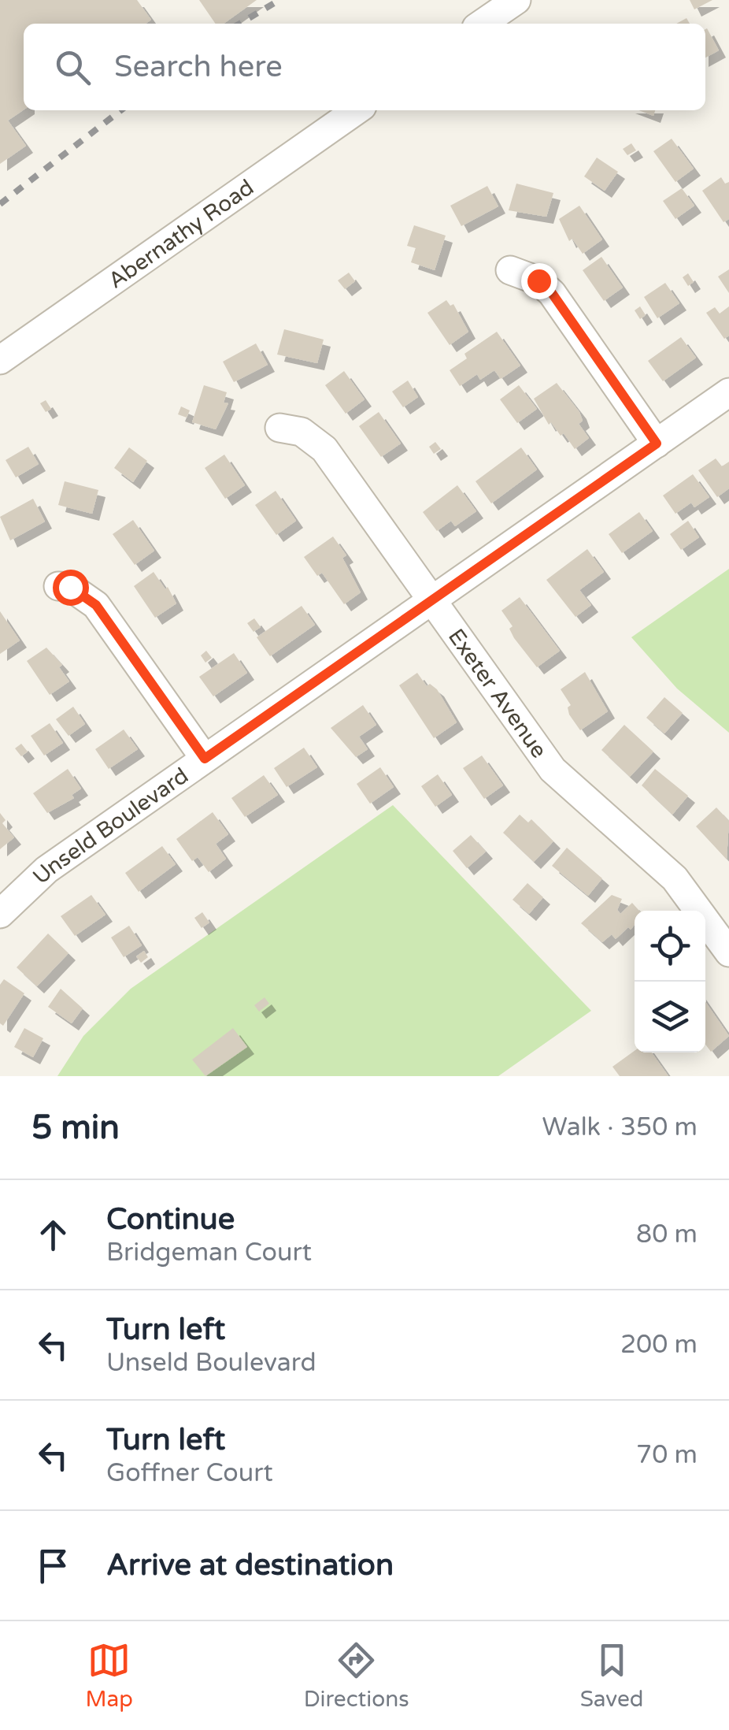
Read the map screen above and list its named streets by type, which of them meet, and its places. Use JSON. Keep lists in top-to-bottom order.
{
  "streets": {
    "street": ["Abernathy Road", "Exeter Avenue", "Unseld Boulevard"]
  },
  "crossings": [
    ["Exeter Avenue", "Unseld Boulevard"]
  ],
  "page": {
    "search": "Search here",
    "heading": ["5 min", "Walk · 350 m"],
    "list": [
      ["Continue", "Bridgeman Court", "80 m"],
      ["Turn left", "Unseld Boulevard", "200 m"],
      ["Turn left", "Goffner Court", "70 m"],
      "Arrive at destination"
    ],
    "nav": ["Map", "Directions", "Saved"]
  }
}
